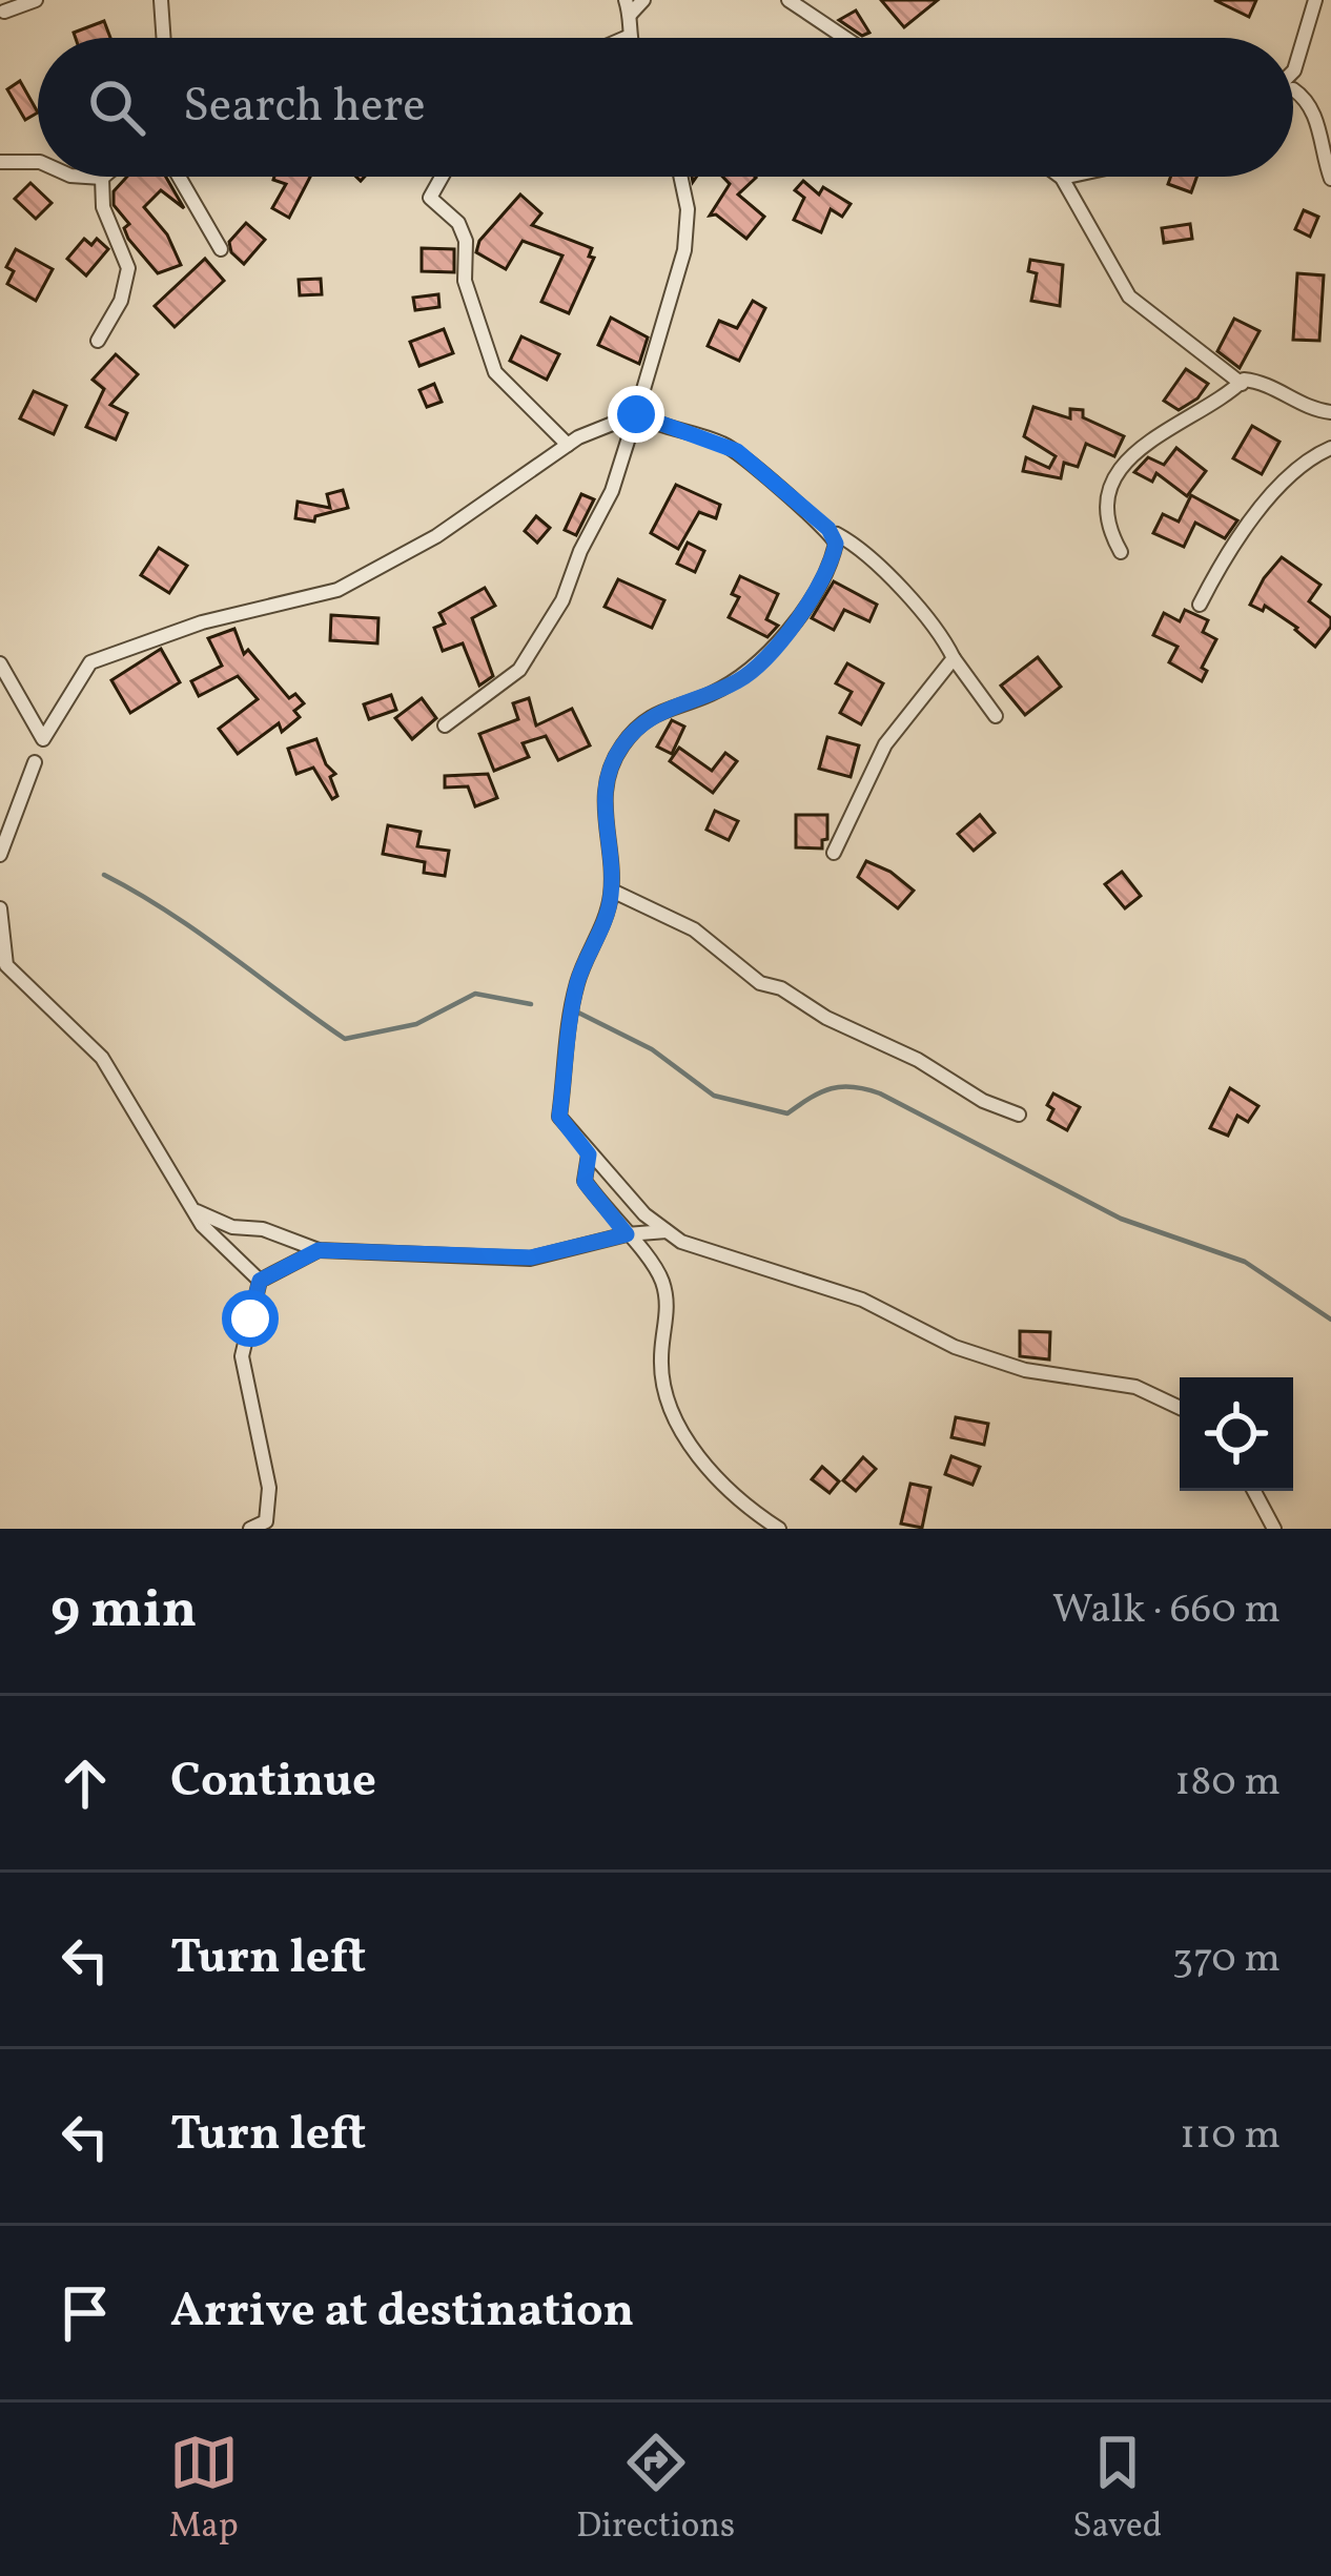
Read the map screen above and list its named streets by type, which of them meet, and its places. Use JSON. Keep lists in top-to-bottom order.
{
  "page": {
    "search": "Search here",
    "heading": ["9 min", "Walk · 660 m"],
    "list": [
      ["Continue", "180 m"],
      ["Turn left", "370 m"],
      ["Turn left", "110 m"],
      "Arrive at destination"
    ],
    "nav": ["Map", "Directions", "Saved"]
  }
}
